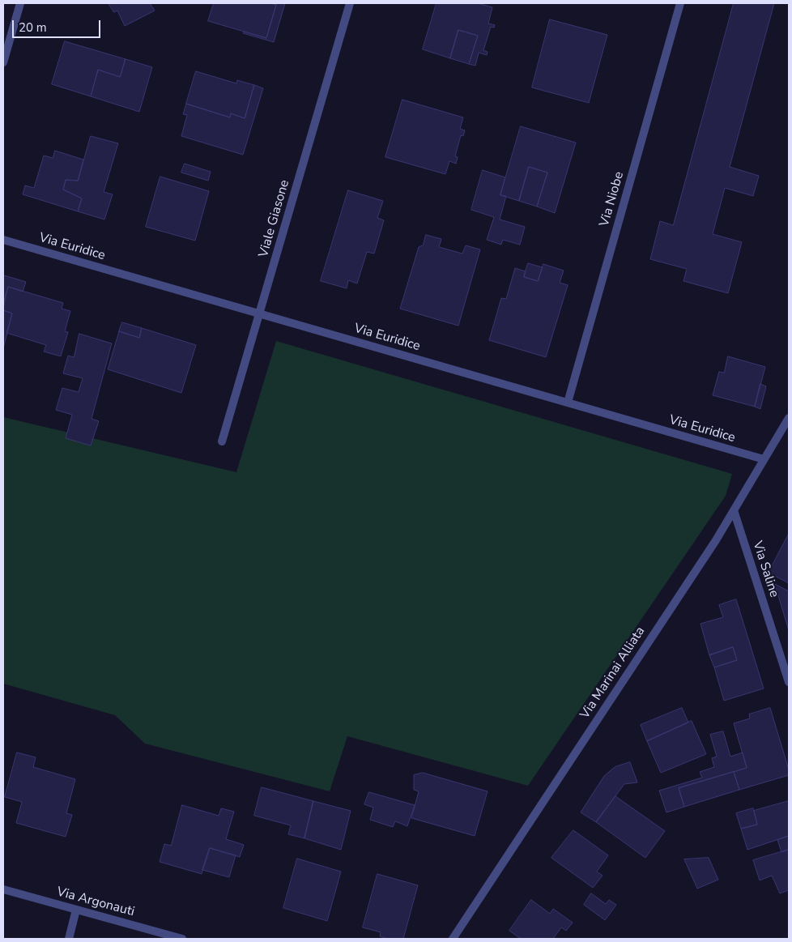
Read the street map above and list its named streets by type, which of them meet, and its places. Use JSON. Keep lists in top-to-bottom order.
{
  "streets": {
    "street": [
      "Via Niobe",
      "Viale Giasone",
      "Via Euridice",
      "Via Saline",
      "Via Marinai Alliata",
      "Via Argonauti"
    ]
  },
  "crossings": [
    ["Via Niobe", "Via Euridice"],
    ["Viale Giasone", "Via Euridice"],
    ["Via Euridice", "Via Marinai Alliata"],
    ["Via Saline", "Via Marinai Alliata"]
  ],
  "scale_bar": "20 m"
}
